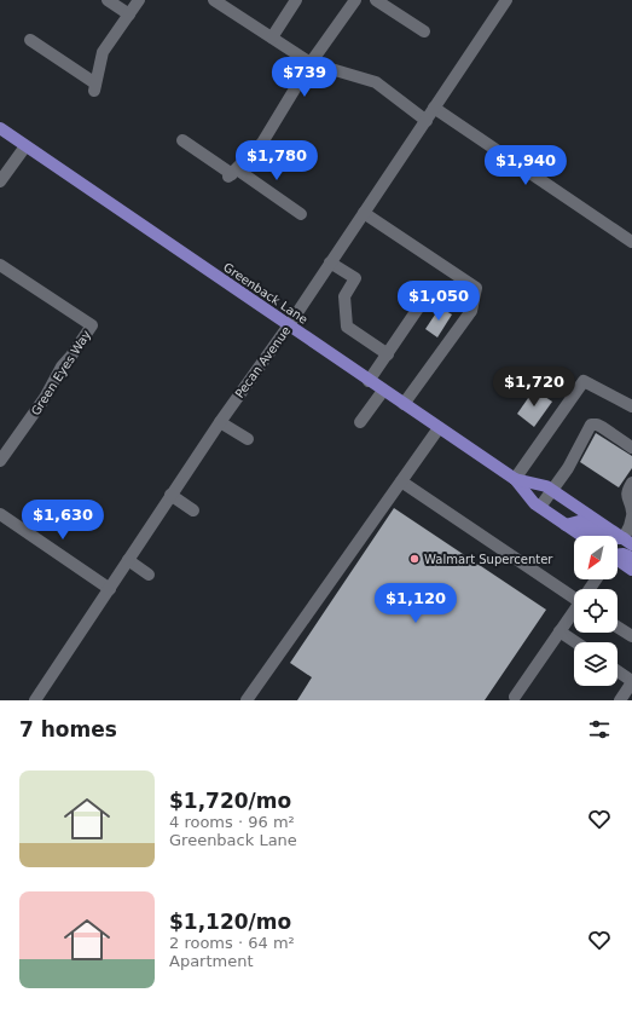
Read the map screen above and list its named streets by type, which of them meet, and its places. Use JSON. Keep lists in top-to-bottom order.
{
  "streets": {
    "main road": ["Greenback Lane"],
    "street": ["Pecan Avenue", "Green Eyes Way"]
  },
  "crossings": [
    ["Greenback Lane", "Pecan Avenue"]
  ],
  "places": ["Walmart Supercenter"],
  "north": "bottom left",
  "page": {
    "price": [
      "$739",
      "$1,780",
      "$1,940",
      "$1,050",
      "$1,720",
      "$1,630",
      "$1,120"
    ],
    "heading": "7 homes",
    "list": [
      {
        "name": "$1,720/mo",
        "note": "4 rooms · 96 m² · Greenback Lane"
      },
      {
        "name": "$1,120/mo",
        "note": "2 rooms · 64 m² · Apartment"
      }
    ]
  }
}
